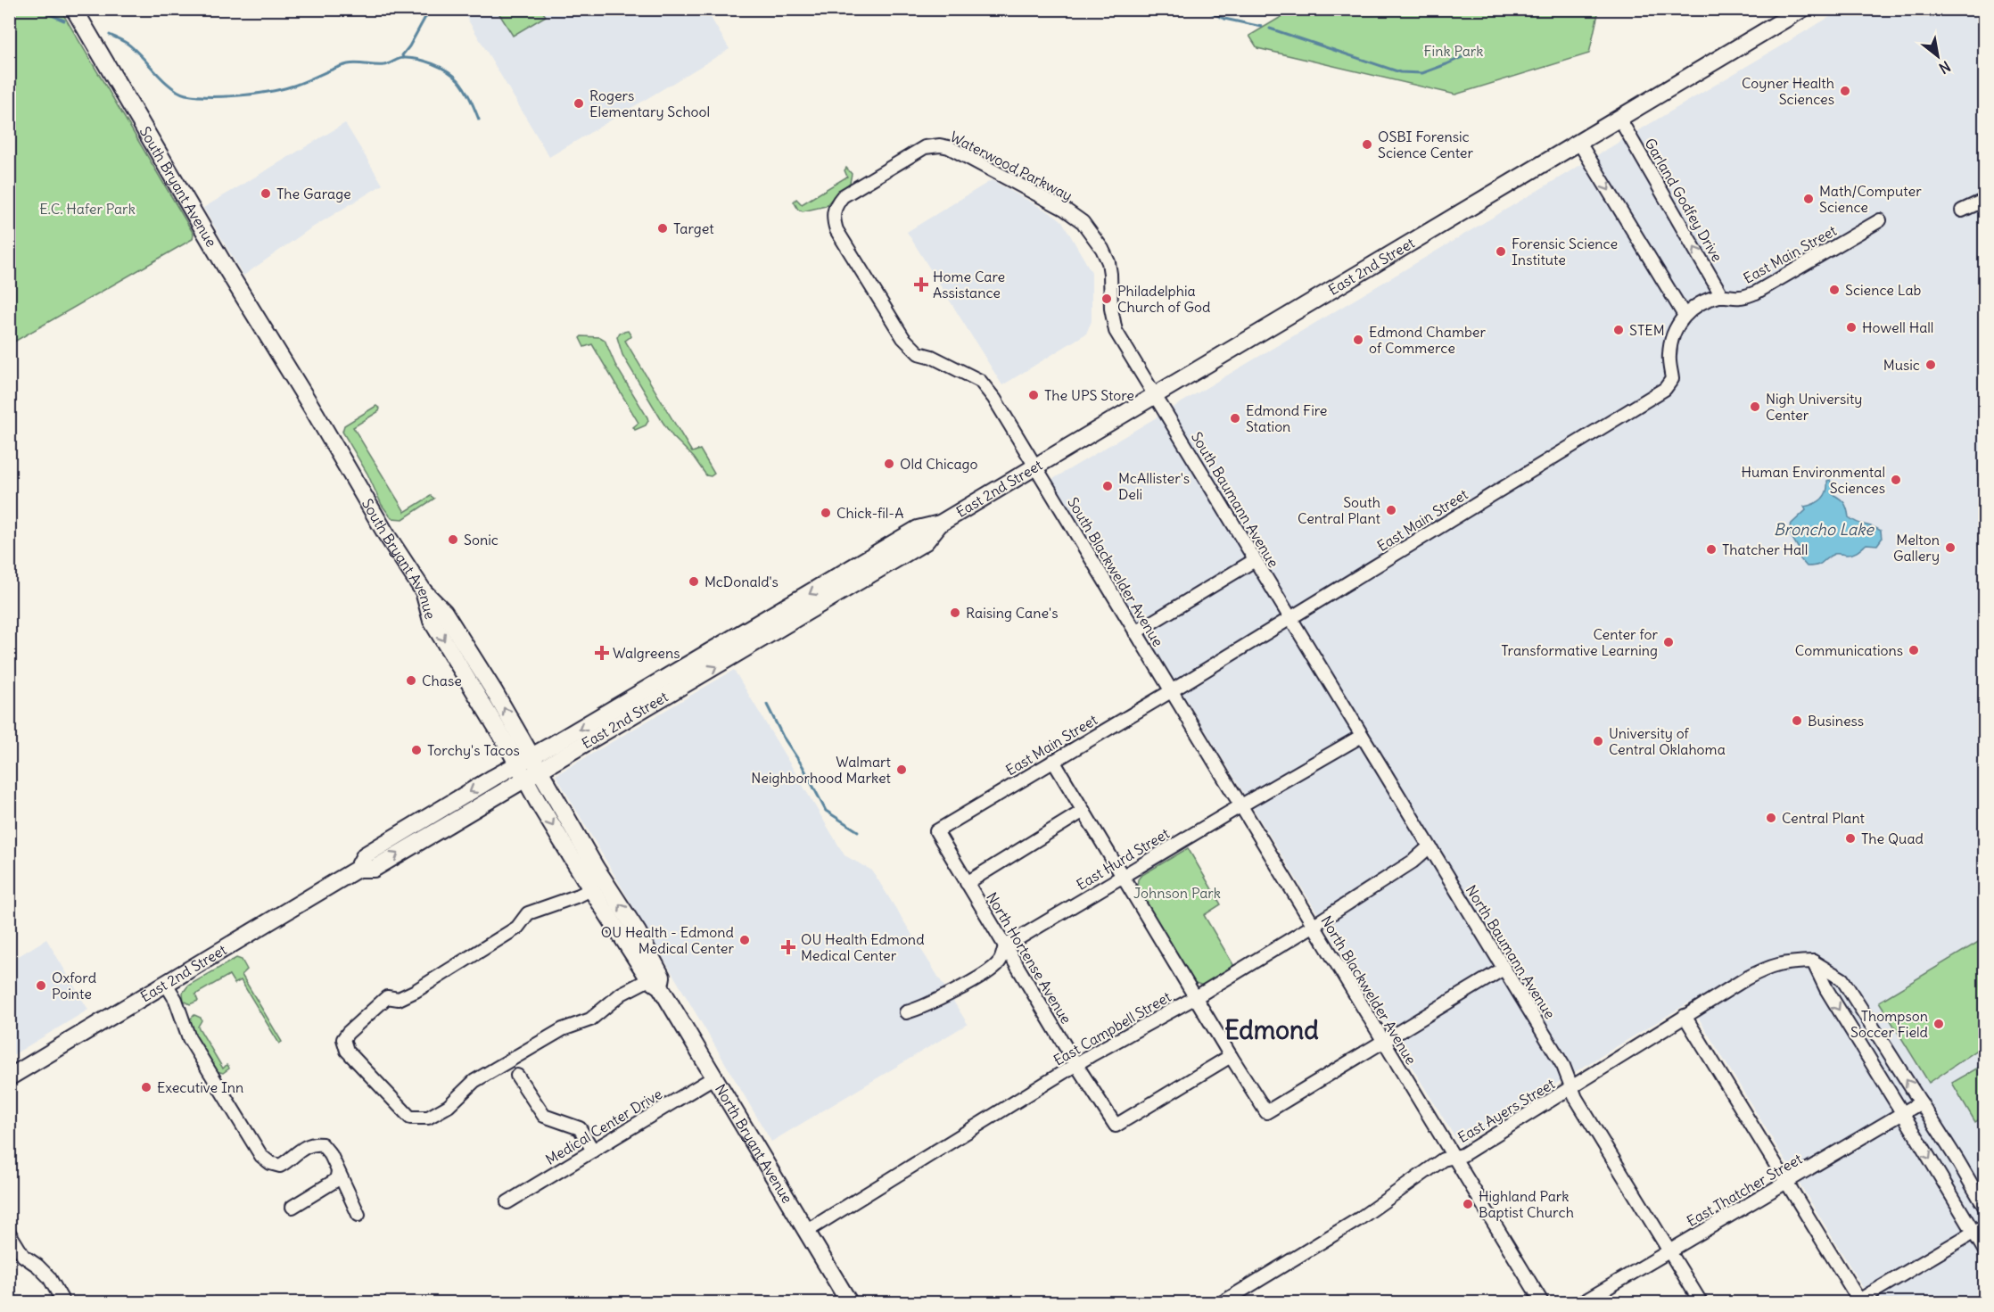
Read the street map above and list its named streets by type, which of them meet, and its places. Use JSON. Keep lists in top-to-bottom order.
{
  "streets": {
    "main road": ["South Bryant Avenue", "East 2nd Street", "North Bryant Avenue"],
    "street": [
      "Waterwood Parkway",
      "Garland Godfey Drive",
      "East Main Street",
      "South Baumann Avenue",
      "South Blackwelder Avenue",
      "East Hurd Street",
      "North Baumann Avenue",
      "North Hortense Avenue",
      "North Blackwelder Avenue",
      "East Campbell Street",
      "East Ayers Street",
      "Medical Center Drive",
      "East Thatcher Street"
    ]
  },
  "crossings": [
    ["Waterwood Parkway", "East 2nd Street"],
    ["Waterwood Parkway", "South Baumann Avenue"],
    ["Waterwood Parkway", "South Blackwelder Avenue"],
    ["South Bryant Avenue", "East 2nd Street"],
    ["South Bryant Avenue", "North Bryant Avenue"],
    ["Garland Godfey Drive", "East Main Street"],
    ["Garland Godfey Drive", "East 2nd Street"],
    ["East Main Street", "South Baumann Avenue"],
    ["East Main Street", "South Blackwelder Avenue"],
    ["East Main Street", "North Baumann Avenue"],
    ["East Main Street", "North Hortense Avenue"],
    ["East Main Street", "North Blackwelder Avenue"],
    ["East 2nd Street", "South Baumann Avenue"],
    ["East 2nd Street", "South Blackwelder Avenue"],
    ["South Baumann Avenue", "North Baumann Avenue"],
    ["South Blackwelder Avenue", "North Blackwelder Avenue"],
    ["East Hurd Street", "North Baumann Avenue"],
    ["East Hurd Street", "North Hortense Avenue"],
    ["East Hurd Street", "North Blackwelder Avenue"],
    ["North Baumann Avenue", "East Campbell Street"],
    ["North Baumann Avenue", "East Ayers Street"],
    ["North Baumann Avenue", "East Thatcher Street"],
    ["North Hortense Avenue", "East Campbell Street"],
    ["North Blackwelder Avenue", "East Campbell Street"],
    ["North Blackwelder Avenue", "East Ayers Street"],
    ["East Campbell Street", "North Bryant Avenue"],
    ["Medical Center Drive", "North Bryant Avenue"]
  ],
  "districts": ["Edmond"],
  "water": ["Broncho Lake"],
  "parks": ["Fink Park", "E.C. Hafer Park", "Johnson Park"],
  "places": {
    "other": [
      "Coyner Health Sciences",
      "Rogers Elementary School",
      "OSBI Forensic Science Center",
      "The Garage",
      "Math/Computer Science",
      "Target",
      "Forensic Science Institute",
      "Science Lab",
      "Philadelphia Church of God",
      "Howell Hall",
      "STEM",
      "Edmond Chamber of Commerce",
      "Music",
      "The UPS Store",
      "Nigh University Center",
      "Edmond Fire Station",
      "Old Chicago",
      "Human Environmental Sciences",
      "McAllister's Deli",
      "South Central Plant",
      "Chick-fil-A",
      "Sonic",
      "Melton Gallery",
      "Thatcher Hall",
      "McDonald's",
      "Raising Cane's",
      "Center for Transformative Learning",
      "Communications",
      "Chase",
      "Business",
      "University of Central Oklahoma",
      "Torchy's Tacos",
      "Walmart Neighborhood Market",
      "Central Plant",
      "The Quad",
      "OU Health - Edmond Medical Center",
      "Oxford Pointe",
      "Thompson Soccer Field",
      "Executive Inn",
      "Highland Park Baptist Church"
    ],
    "health": ["Home Care Assistance", "Walgreens", "OU Health Edmond Medical Center"]
  },
  "north": "bottom right"
}
